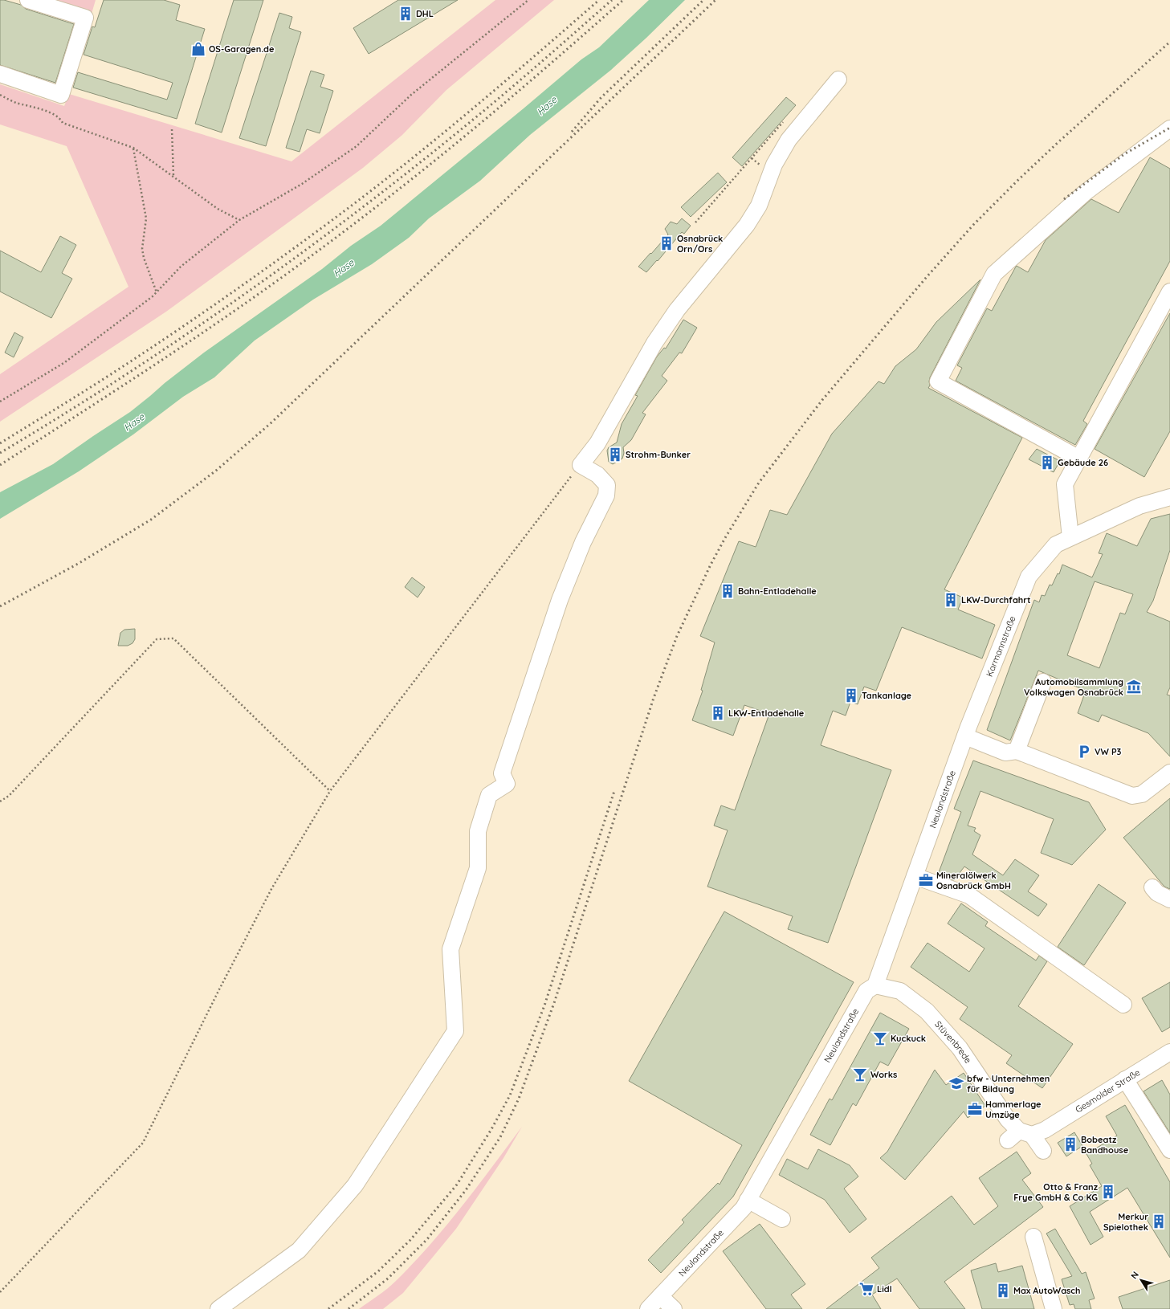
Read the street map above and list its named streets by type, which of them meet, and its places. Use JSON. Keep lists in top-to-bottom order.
{
  "streets": {
    "street": [
      "Karmannstraße",
      "Neulandstraße",
      "Stüvenbrede",
      "Gesmolder Straße"
    ]
  },
  "crossings": [
    ["Karmannstraße", "Neulandstraße"],
    ["Neulandstraße", "Stüvenbrede"],
    ["Stüvenbrede", "Gesmolder Straße"]
  ],
  "water": ["Hase"],
  "places": {
    "building": [
      "DHL",
      "Osnabrück Orn/Ors",
      "Strohm-Bunker",
      "Gebäude 26",
      "Bahn-Entladehalle",
      "LKW-Durchfahrt",
      "Tankanlage",
      "LKW-Entladehalle",
      "Bobeatz Bandhouse",
      "Otto & Franz Frye GmbH & Co KG",
      "Merkur Spielothek",
      "Max AutoWasch"
    ],
    "shop": ["OS-Garagen.de"],
    "museum": ["Automobilsammlung Volkswagen Osnabrück"],
    "parking": ["VW P3"],
    "office": ["Mineralölwerk Osnabrück GmbH", "Hammerlage Umzüge"],
    "bar": ["Kuckuck", "Works"],
    "school or university": ["bfw - Unternehmen für Bildung"],
    "supermarket": ["Lidl"]
  },
  "north": "top left"
}
